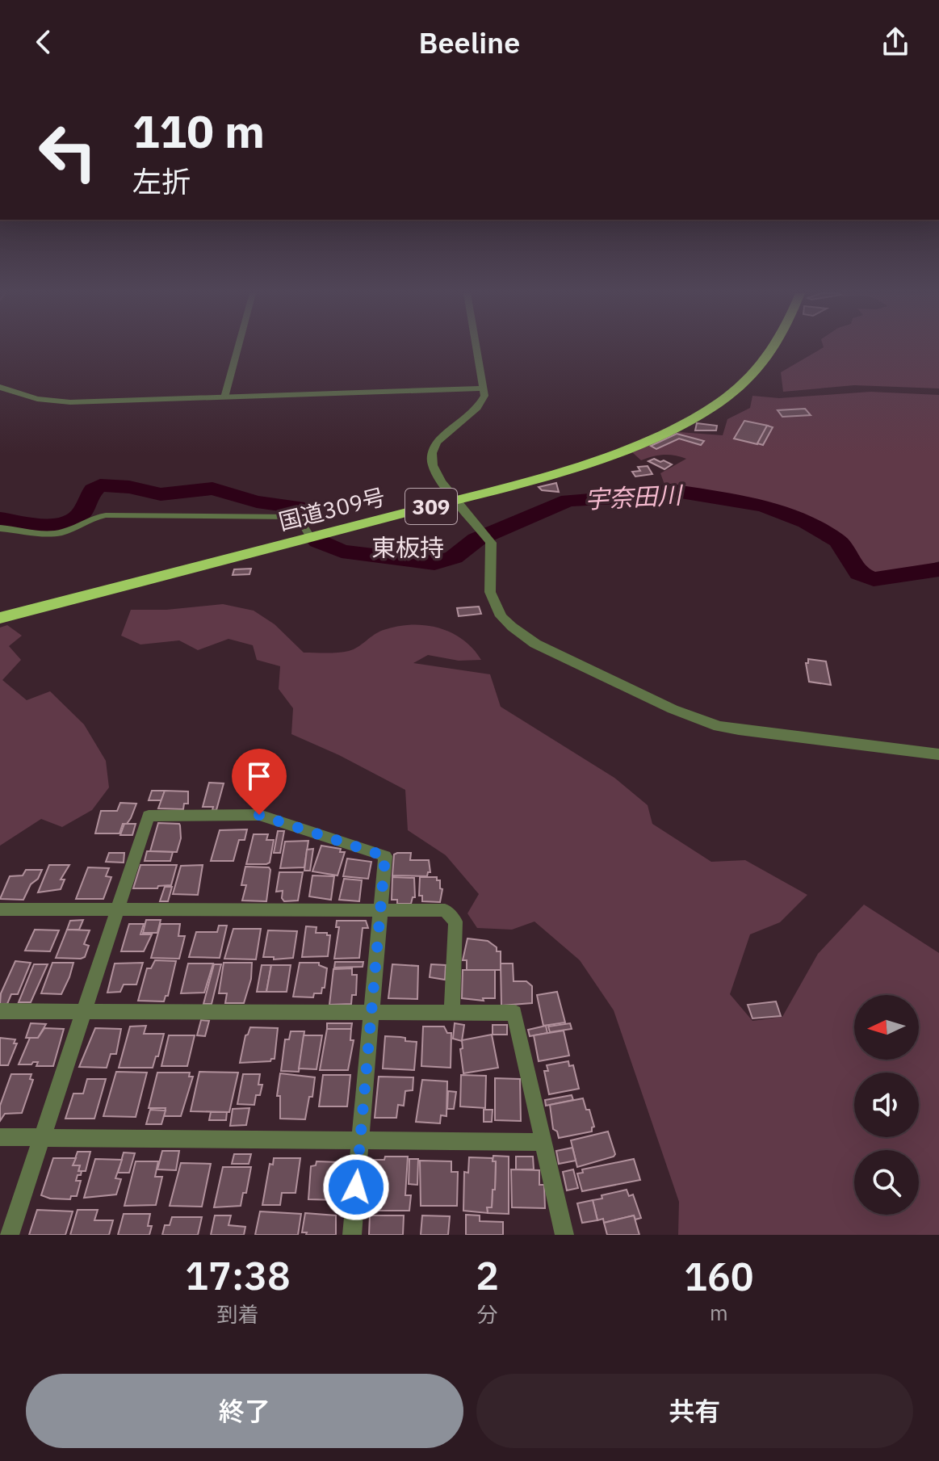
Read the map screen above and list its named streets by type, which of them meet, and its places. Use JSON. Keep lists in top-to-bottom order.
{
  "streets": {
    "highway": ["309", "国道309号"]
  },
  "districts": ["東板持"],
  "water": ["宇奈田川"],
  "north": "left",
  "page": {
    "header": "Beeline",
    "turn": ["110 m", "左折"],
    "eta": [
      "17:38",
      "到着",
      "2",
      "分",
      "160",
      "m"
    ],
    "buttons": ["終了", "共有"]
  }
}
